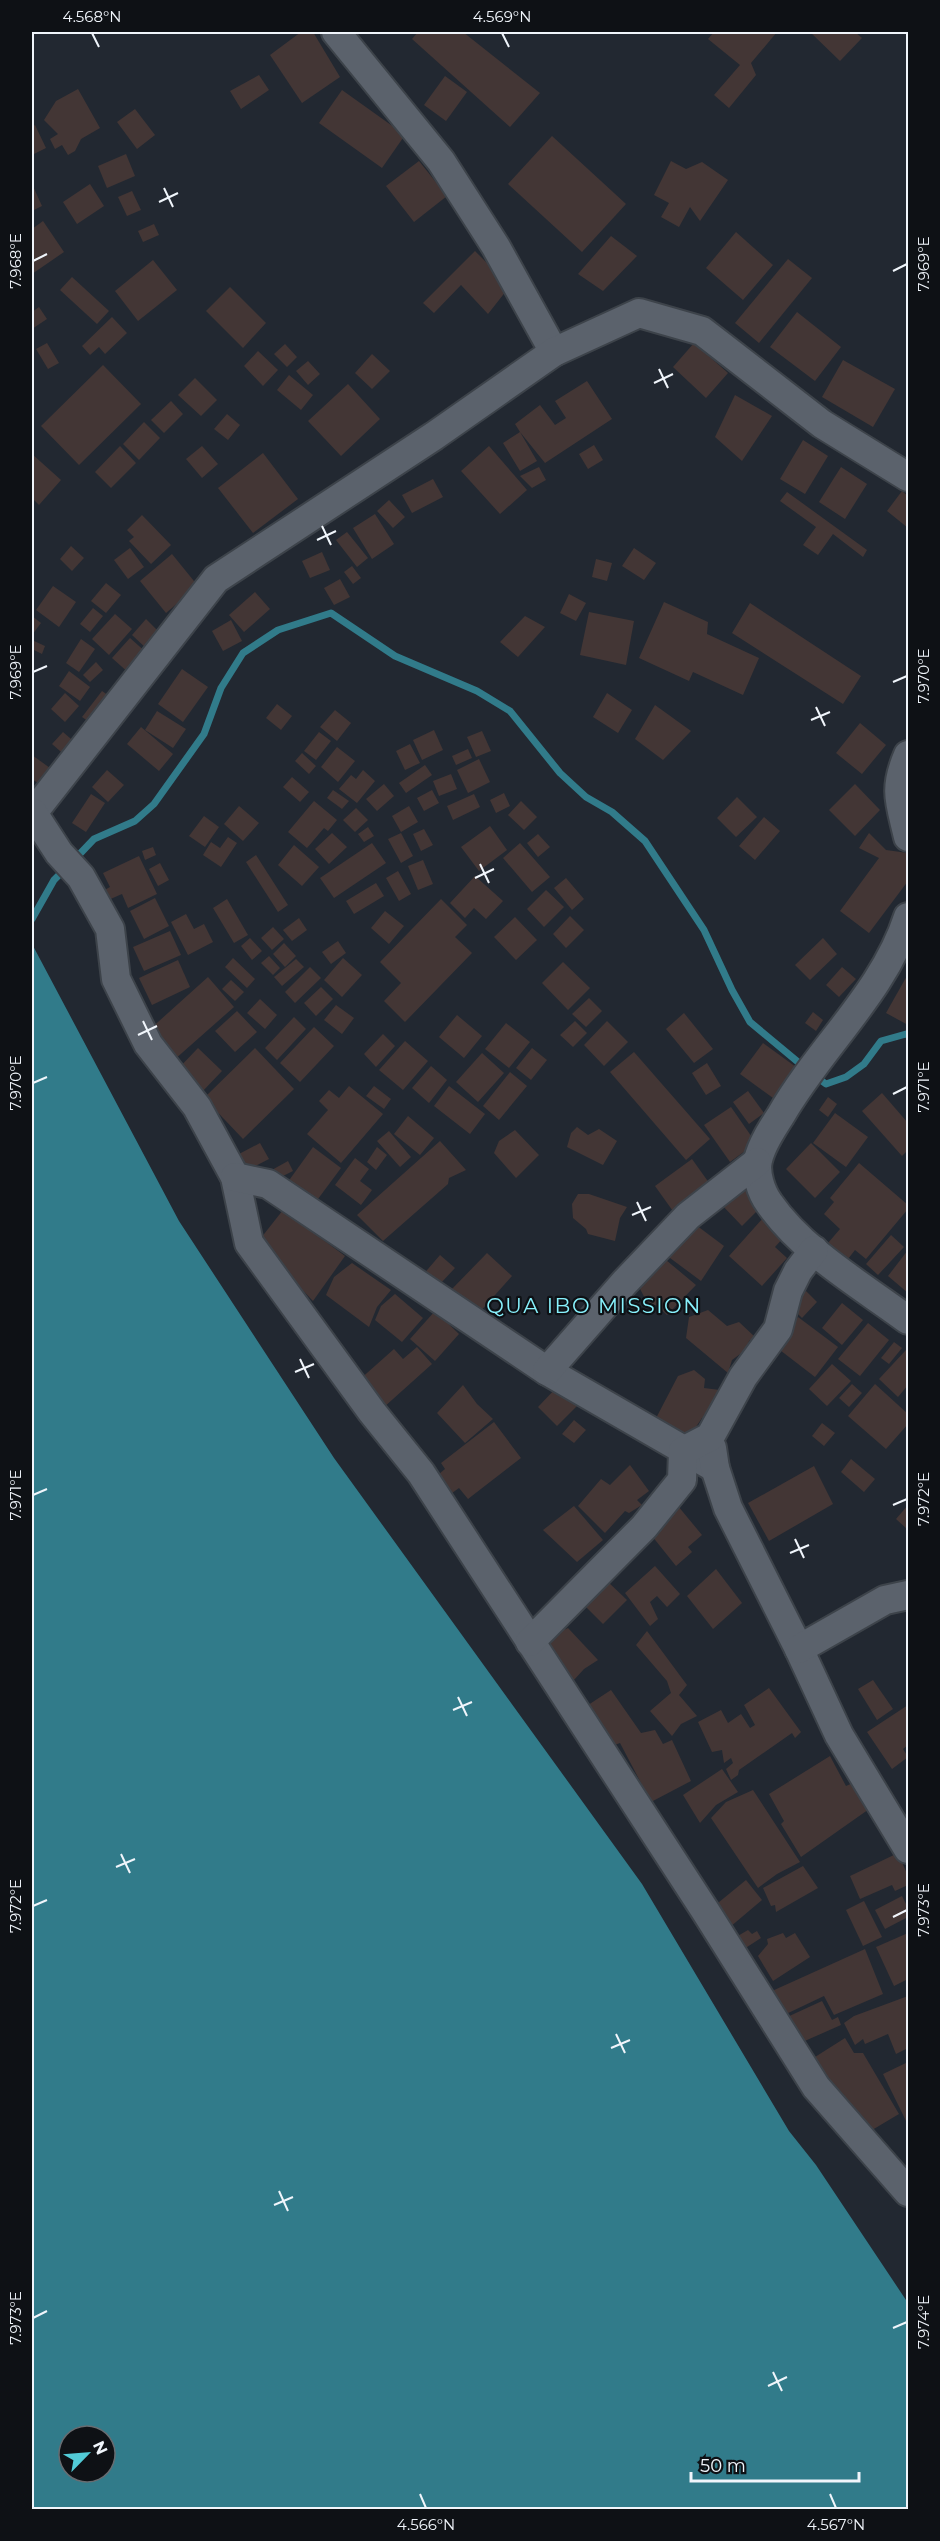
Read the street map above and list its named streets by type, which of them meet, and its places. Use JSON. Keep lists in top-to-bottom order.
{
  "districts": ["QUA IBO MISSION"],
  "scale_bar": "50 m",
  "north": "top right",
  "coordinates": [
    "4.568°N",
    "4.569°N",
    "7.968°E",
    "7.969°E",
    "7.970°E",
    "7.971°E",
    "7.972°E",
    "7.973°E",
    "7.974°E",
    "4.566°N",
    "4.567°N"
  ]
}
